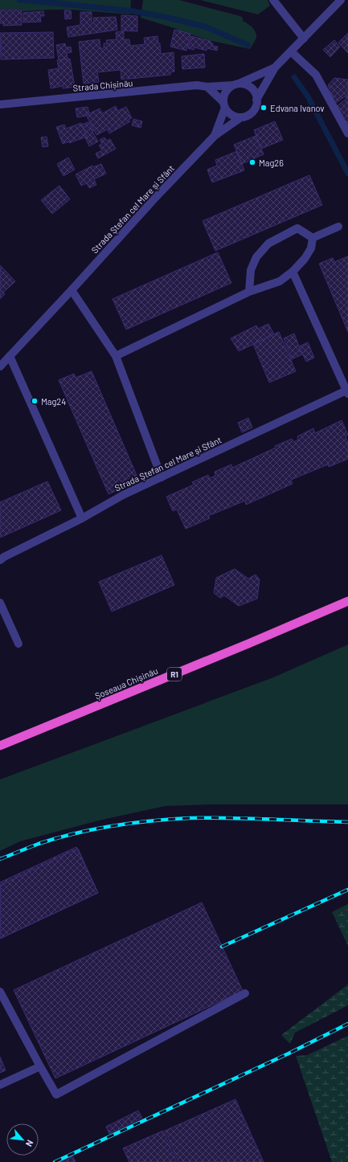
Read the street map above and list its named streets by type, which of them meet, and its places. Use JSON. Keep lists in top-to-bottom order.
{
  "streets": {
    "highway": ["R1", "Șoseaua Chișinău"],
    "street": ["Strada Chișinău", "Strada Ștefan cel Mare și Sfânt"]
  },
  "crossings": [
    ["Strada Chișinău", "Strada Ștefan cel Mare și Sfânt"]
  ],
  "places": ["Edvana Ivanov", "Mag26", "Mag24"],
  "north": "bottom right"
}
